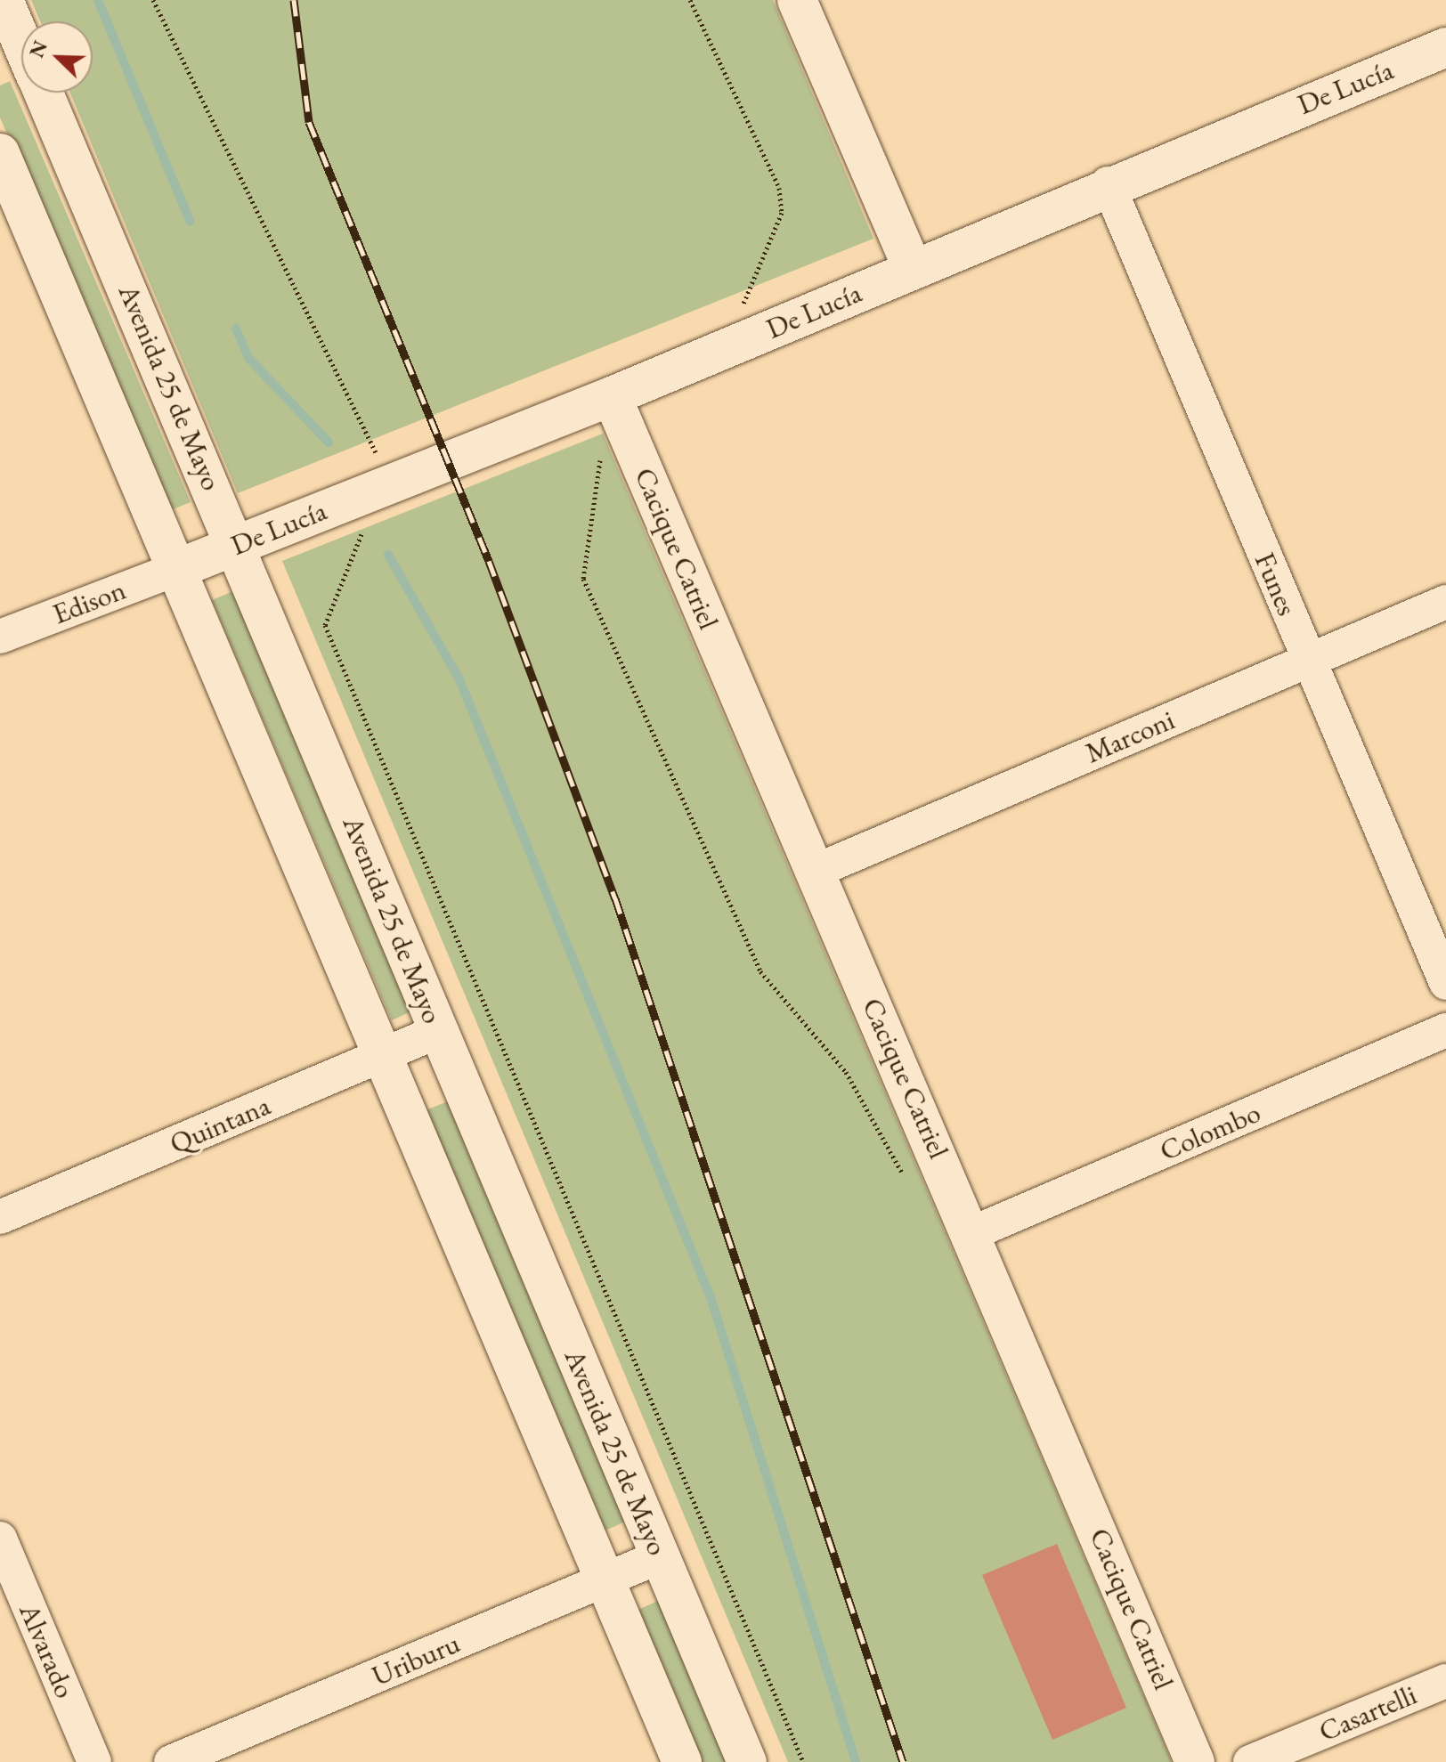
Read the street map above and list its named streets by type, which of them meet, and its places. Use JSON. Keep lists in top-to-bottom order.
{
  "streets": {
    "street": [
      "De Lucía",
      "Avenida 25 de Mayo",
      "Cacique Catriel",
      "Funes",
      "Edison",
      "Marconi",
      "Quintana",
      "Colombo",
      "Alvarado",
      "Uriburu",
      "Casartelli"
    ]
  },
  "crossings": [
    ["De Lucía", "Avenida 25 de Mayo"],
    ["De Lucía", "Cacique Catriel"],
    ["De Lucía", "Funes"],
    ["De Lucía", "Edison"],
    ["Avenida 25 de Mayo", "Edison"],
    ["Avenida 25 de Mayo", "Quintana"],
    ["Avenida 25 de Mayo", "Uriburu"],
    ["Cacique Catriel", "Marconi"],
    ["Cacique Catriel", "Colombo"],
    ["Funes", "Marconi"]
  ],
  "north": "top left"
}
